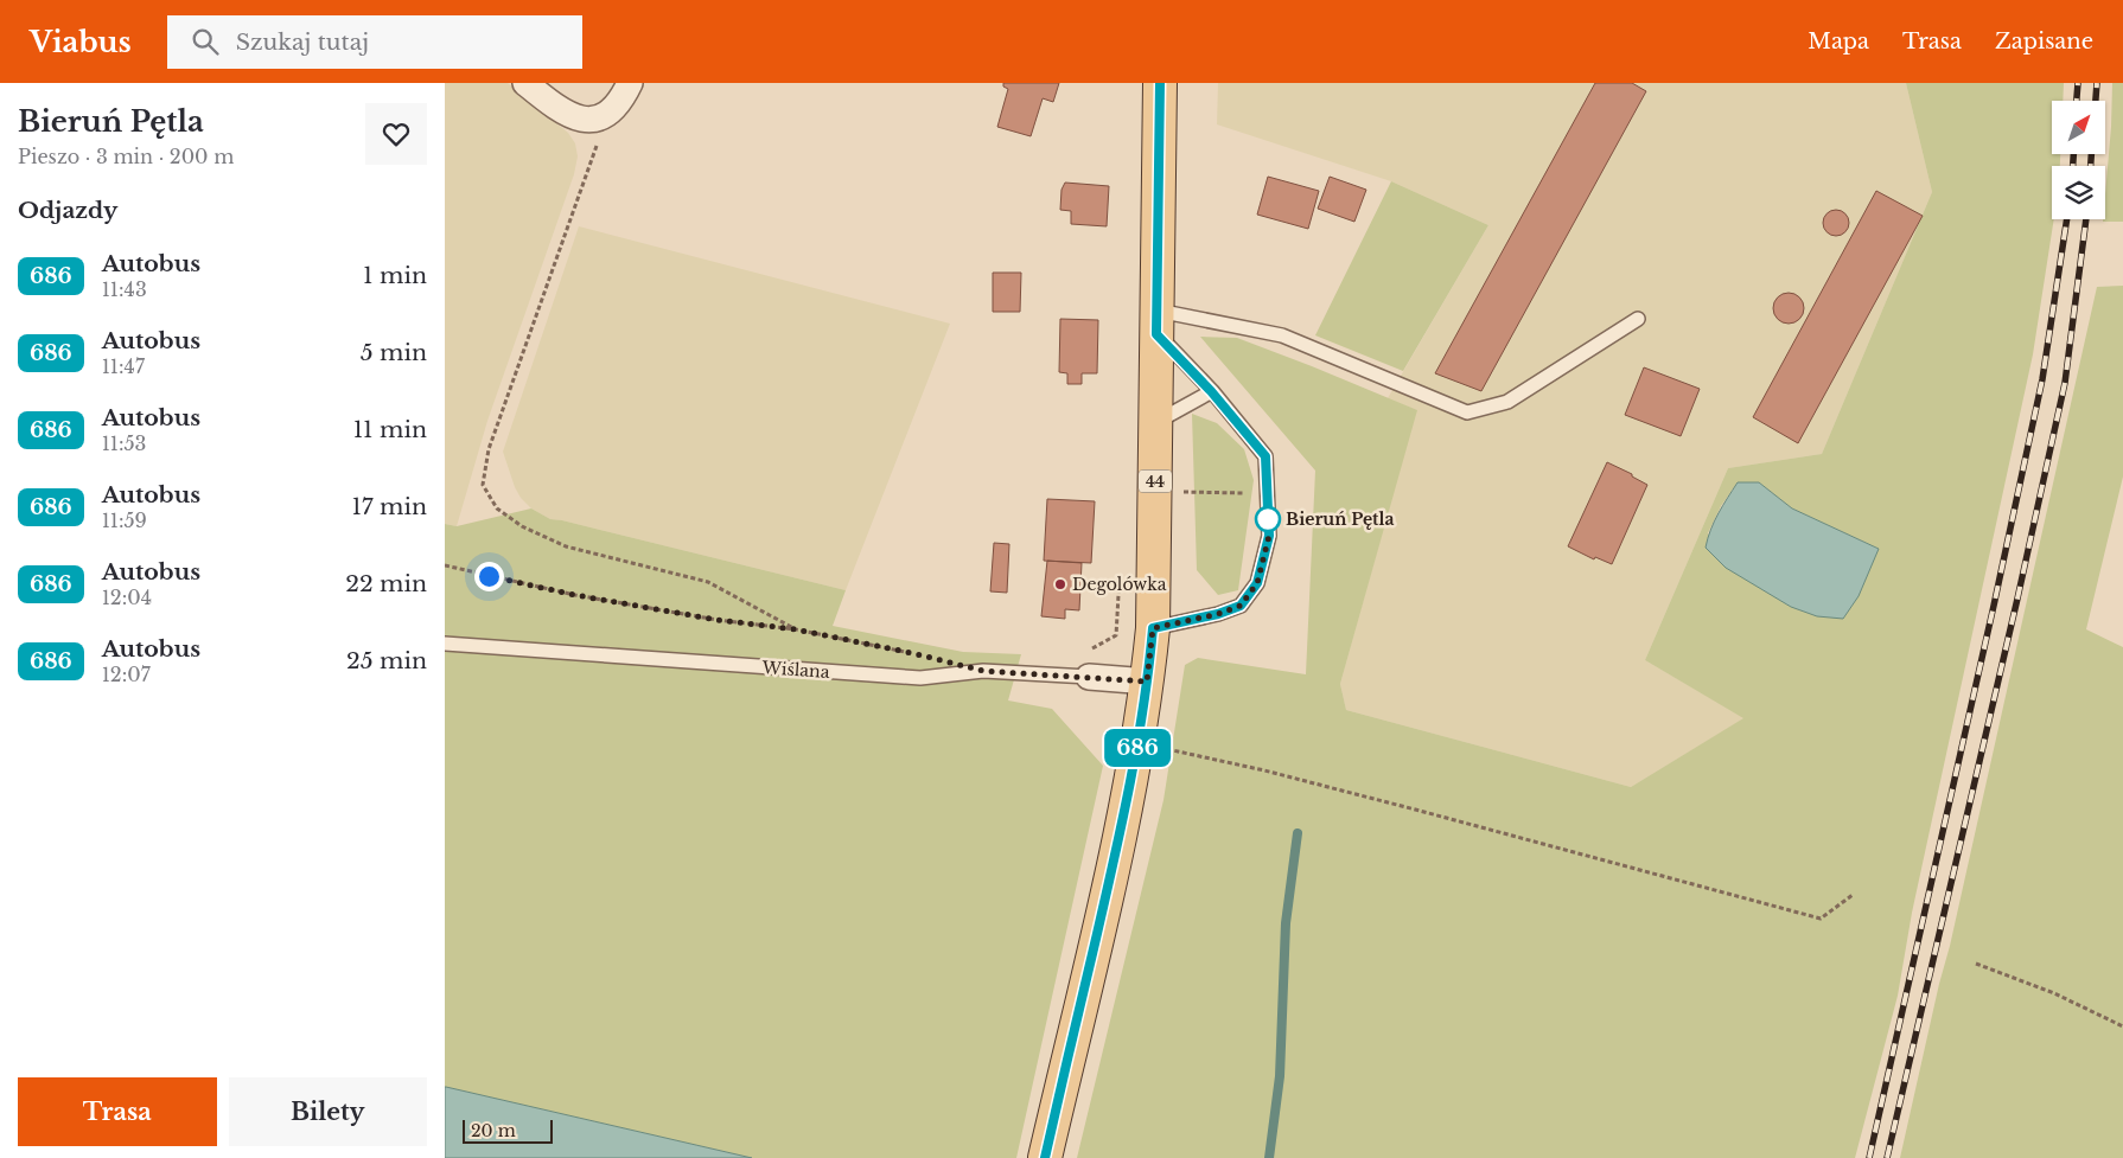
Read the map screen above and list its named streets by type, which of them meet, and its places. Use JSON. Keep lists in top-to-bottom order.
{
  "streets": {
    "main road": ["44"],
    "street": ["Wiślana"]
  },
  "crossings": [
    ["44", "Wiślana"]
  ],
  "places": ["Bieruń Pętla", "Degolówka"],
  "lines": ["bus line 686"],
  "scale_bar": "20 m",
  "north": "top right",
  "page": {
    "header": "Viabus",
    "search": "Szukaj tutaj",
    "nav": ["Mapa", "Trasa", "Zapisane"],
    "heading": [
      ["Bieruń Pętla", "Pieszo · 3 min · 200 m"],
      "Odjazdy"
    ],
    "on_map": "686",
    "list": [
      {
        "mark": "686",
        "name": "Autobus",
        "note": "11:43",
        "value": "1 min"
      },
      {
        "mark": "686",
        "name": "Autobus",
        "note": "11:47",
        "value": "5 min"
      },
      {
        "mark": "686",
        "name": "Autobus",
        "note": "11:53",
        "value": "11 min"
      },
      {
        "mark": "686",
        "name": "Autobus",
        "note": "11:59",
        "value": "17 min"
      },
      {
        "mark": "686",
        "name": "Autobus",
        "note": "12:04",
        "value": "22 min"
      },
      {
        "mark": "686",
        "name": "Autobus",
        "note": "12:07",
        "value": "25 min"
      }
    ],
    "buttons": ["Trasa", "Bilety"],
    "scale": "20 m"
  }
}
